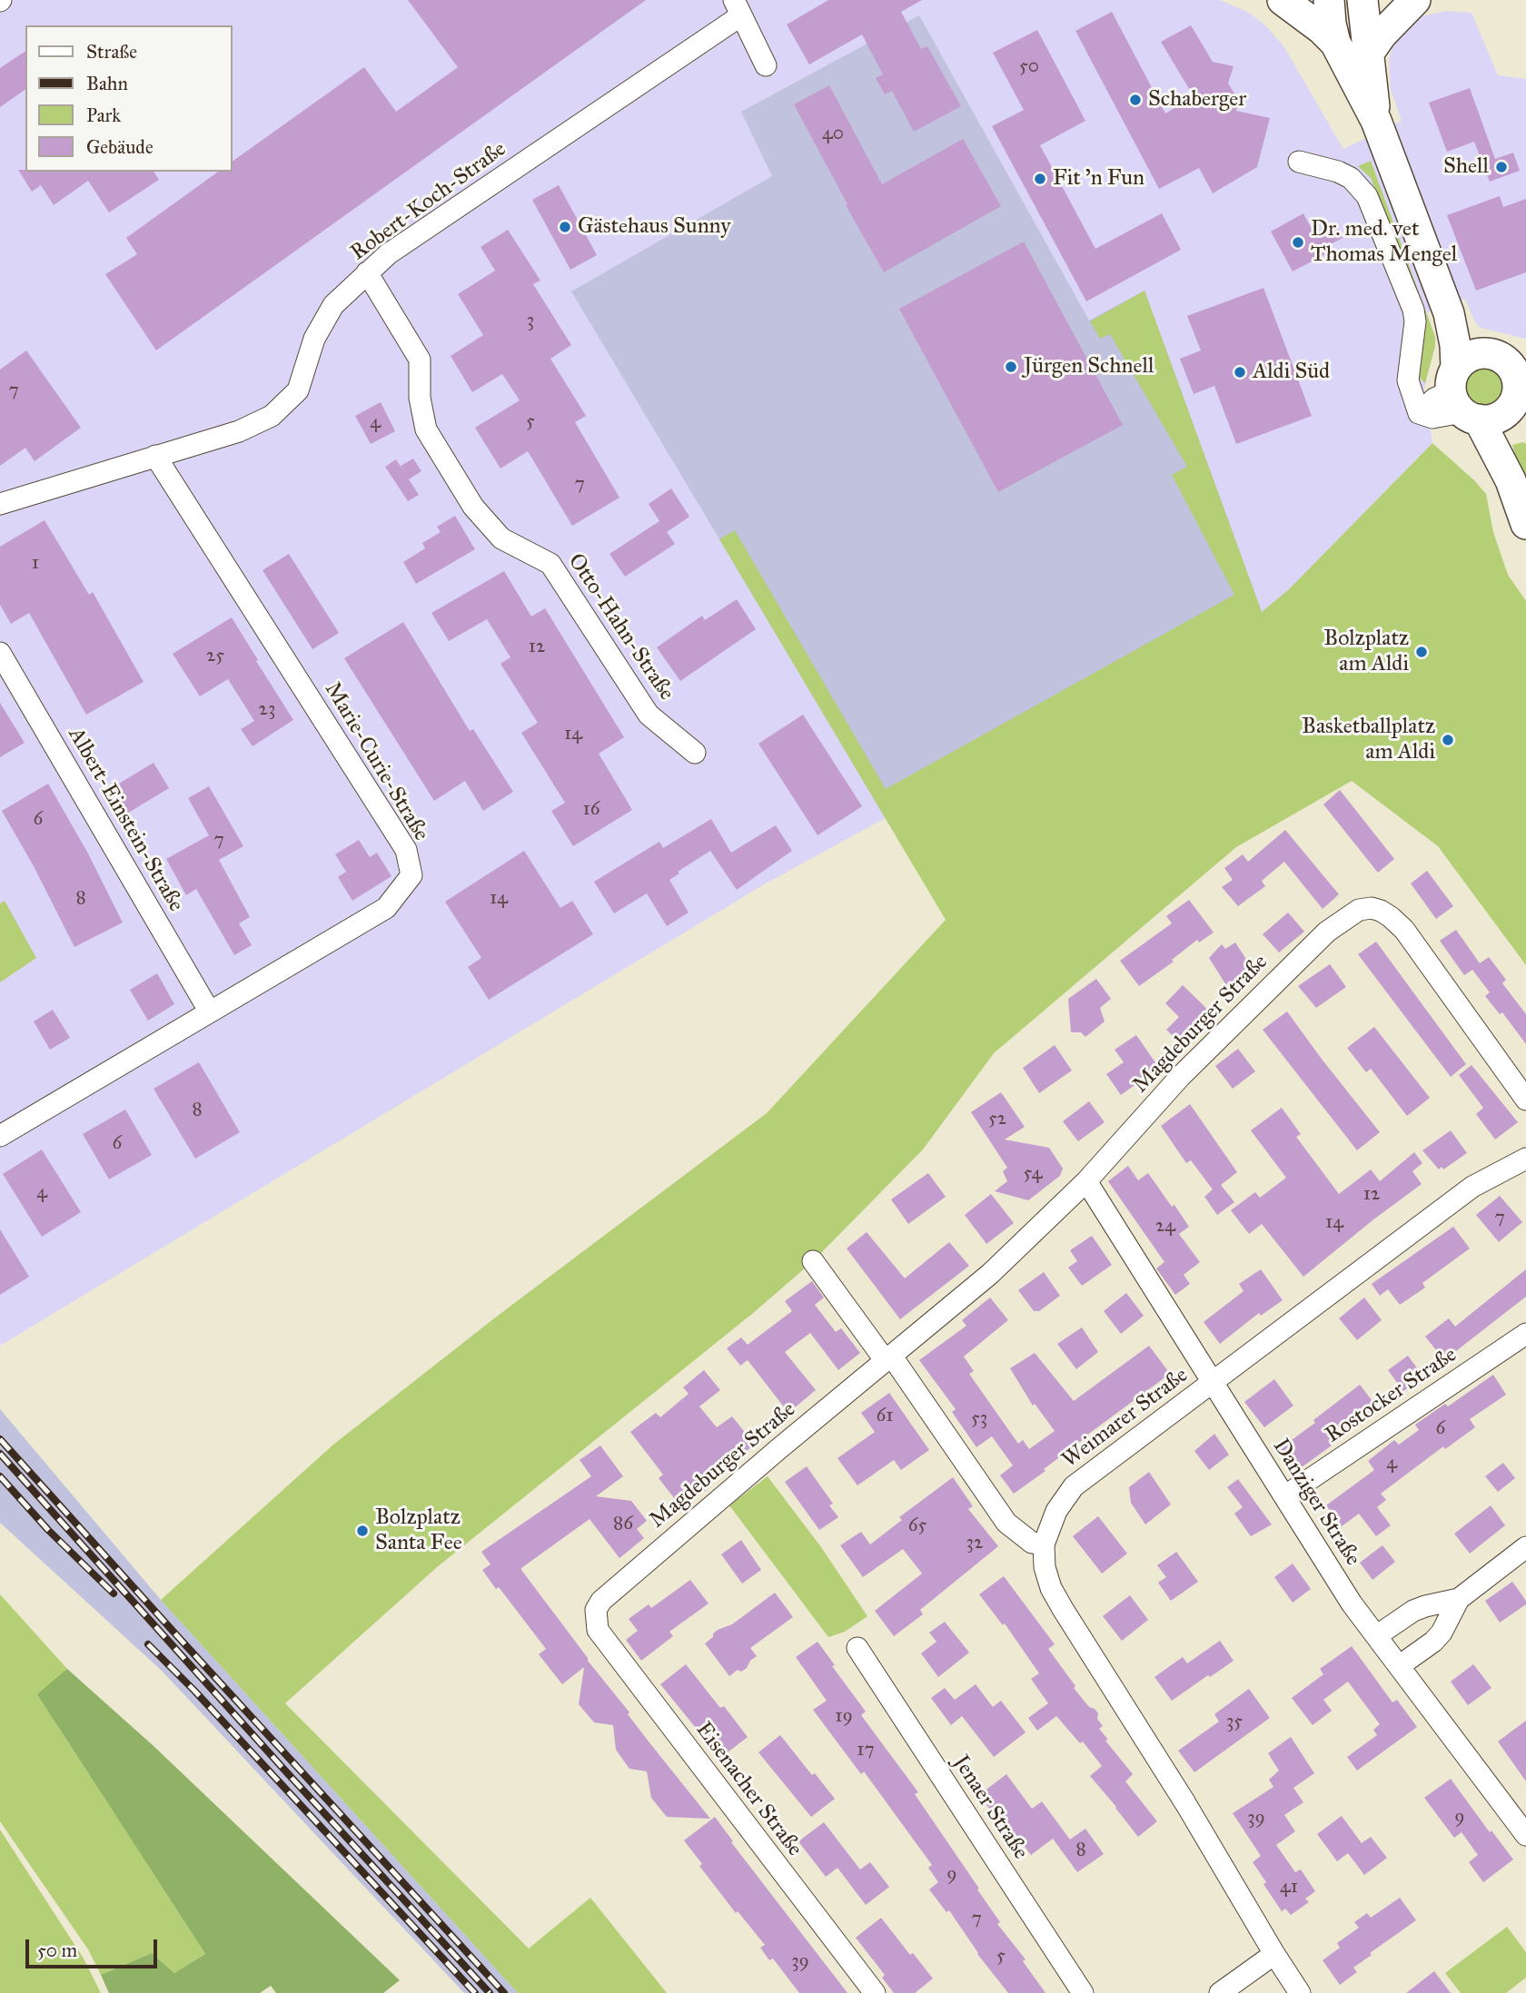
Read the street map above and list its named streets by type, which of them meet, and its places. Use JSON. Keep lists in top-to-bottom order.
{
  "streets": {
    "street": [
      "Robert-Koch-Straße",
      "Otto-Hahn-Straße",
      "Marie-Curie-Straße",
      "Albert-Einstein-Straße",
      "Magdeburger Straße",
      "Rostocker Straße",
      "Weimarer Straße",
      "Danziger Straße",
      "Eisenacher Straße",
      "Jenaer Straße"
    ]
  },
  "crossings": [
    ["Robert-Koch-Straße", "Otto-Hahn-Straße"],
    ["Robert-Koch-Straße", "Marie-Curie-Straße"],
    ["Marie-Curie-Straße", "Albert-Einstein-Straße"],
    ["Magdeburger Straße", "Danziger Straße"],
    ["Magdeburger Straße", "Eisenacher Straße"],
    ["Rostocker Straße", "Danziger Straße"],
    ["Weimarer Straße", "Danziger Straße"]
  ],
  "places": [
    "Schaberger",
    "Shell",
    "Fit 'n Fun",
    "Gästehaus Sunny",
    "Dr. med. vet Thomas Mengel",
    "Jürgen Schnell",
    "Aldi Süd",
    "Bolzplatz am Aldi",
    "Basketballplatz am Aldi",
    "Bolzplatz Santa Fee"
  ],
  "house_numbers": [
    "50",
    "40",
    "3",
    "7",
    "5",
    "4",
    "7",
    "1",
    "12",
    "25",
    "23",
    "14",
    "16",
    "6",
    "7",
    "8",
    "14",
    "8",
    "52",
    "6",
    "54",
    "4",
    "12",
    "7",
    "14",
    "24",
    "61",
    "53",
    "6",
    "4",
    "86",
    "65",
    "32",
    "19",
    "35",
    "17",
    "9",
    "39",
    "8",
    "9",
    "41",
    "7",
    "5",
    "39"
  ],
  "legend": [
    "Straße",
    "Bahn",
    "Park",
    "Gebäude"
  ],
  "scale_bar": "50 m"
}
